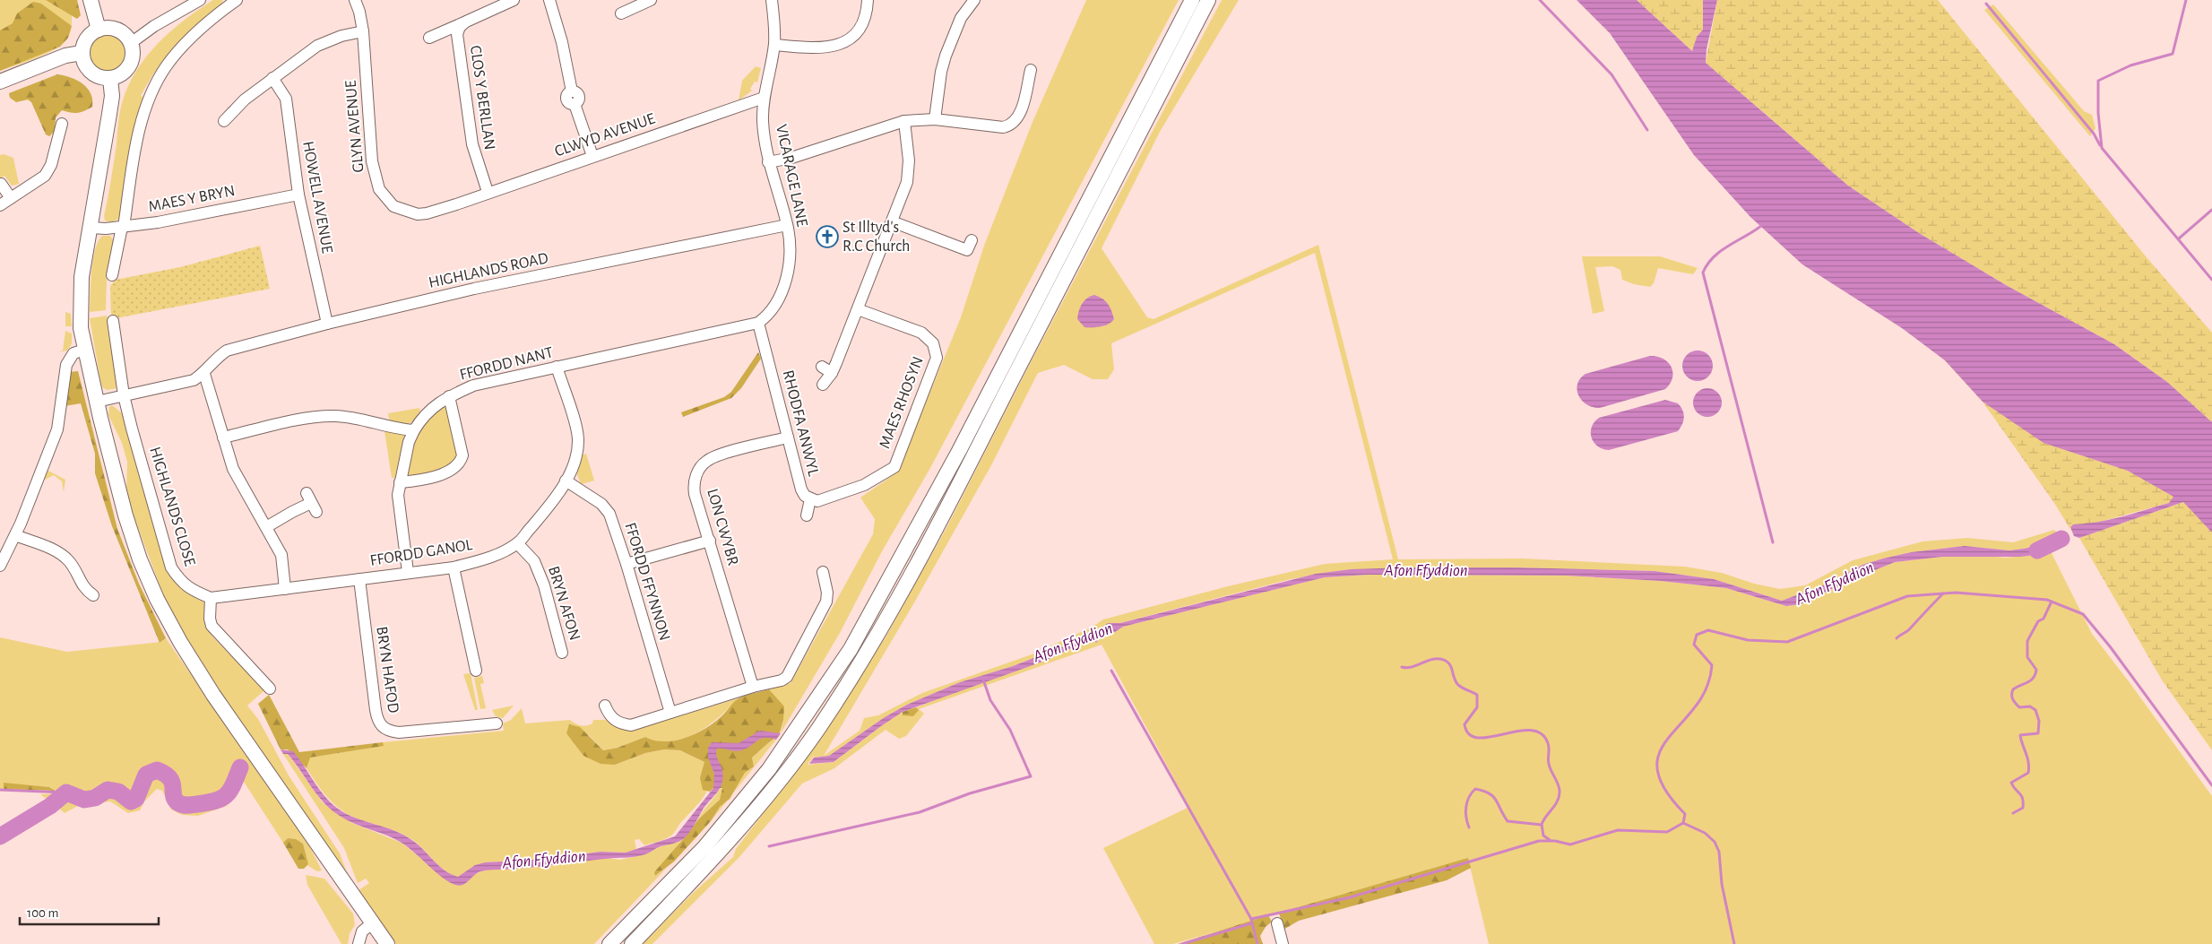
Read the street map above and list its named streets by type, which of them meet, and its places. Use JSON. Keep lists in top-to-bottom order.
{
  "streets": {
    "street": [
      "CLOS Y BERLLAN",
      "GLYN AVENUE",
      "CLWYD AVENUE",
      "VICARAGE LANE",
      "HOWELL AVENUE",
      "MAES Y BRYN",
      "HIGHLANDS ROAD",
      "FFORDD NANT",
      "MAES RHOSYN",
      "RHODFA ANWYL",
      "HIGHLANDS CLOSE",
      "LON CWYBR",
      "FFORDD GANOL",
      "FFORDD FFYNNON",
      "BRYN AFON",
      "BRYN HAFOD"
    ]
  },
  "crossings": [
    ["CLOS Y BERLLAN", "CLWYD AVENUE"],
    ["GLYN AVENUE", "CLWYD AVENUE"],
    ["CLWYD AVENUE", "VICARAGE LANE"],
    ["VICARAGE LANE", "HIGHLANDS ROAD"],
    ["VICARAGE LANE", "FFORDD NANT"],
    ["VICARAGE LANE", "RHODFA ANWYL"],
    ["HOWELL AVENUE", "MAES Y BRYN"],
    ["HOWELL AVENUE", "HIGHLANDS ROAD"],
    ["FFORDD NANT", "RHODFA ANWYL"],
    ["FFORDD NANT", "FFORDD GANOL"],
    ["MAES RHOSYN", "RHODFA ANWYL"],
    ["RHODFA ANWYL", "LON CWYBR"],
    ["HIGHLANDS CLOSE", "FFORDD GANOL"],
    ["FFORDD GANOL", "FFORDD FFYNNON"],
    ["FFORDD GANOL", "BRYN AFON"],
    ["FFORDD GANOL", "BRYN HAFOD"]
  ],
  "water": ["Afon Ffyddion"],
  "places": {
    "church": ["St Illtyd's R.C Church"]
  },
  "scale_bar": "100 m"
}
